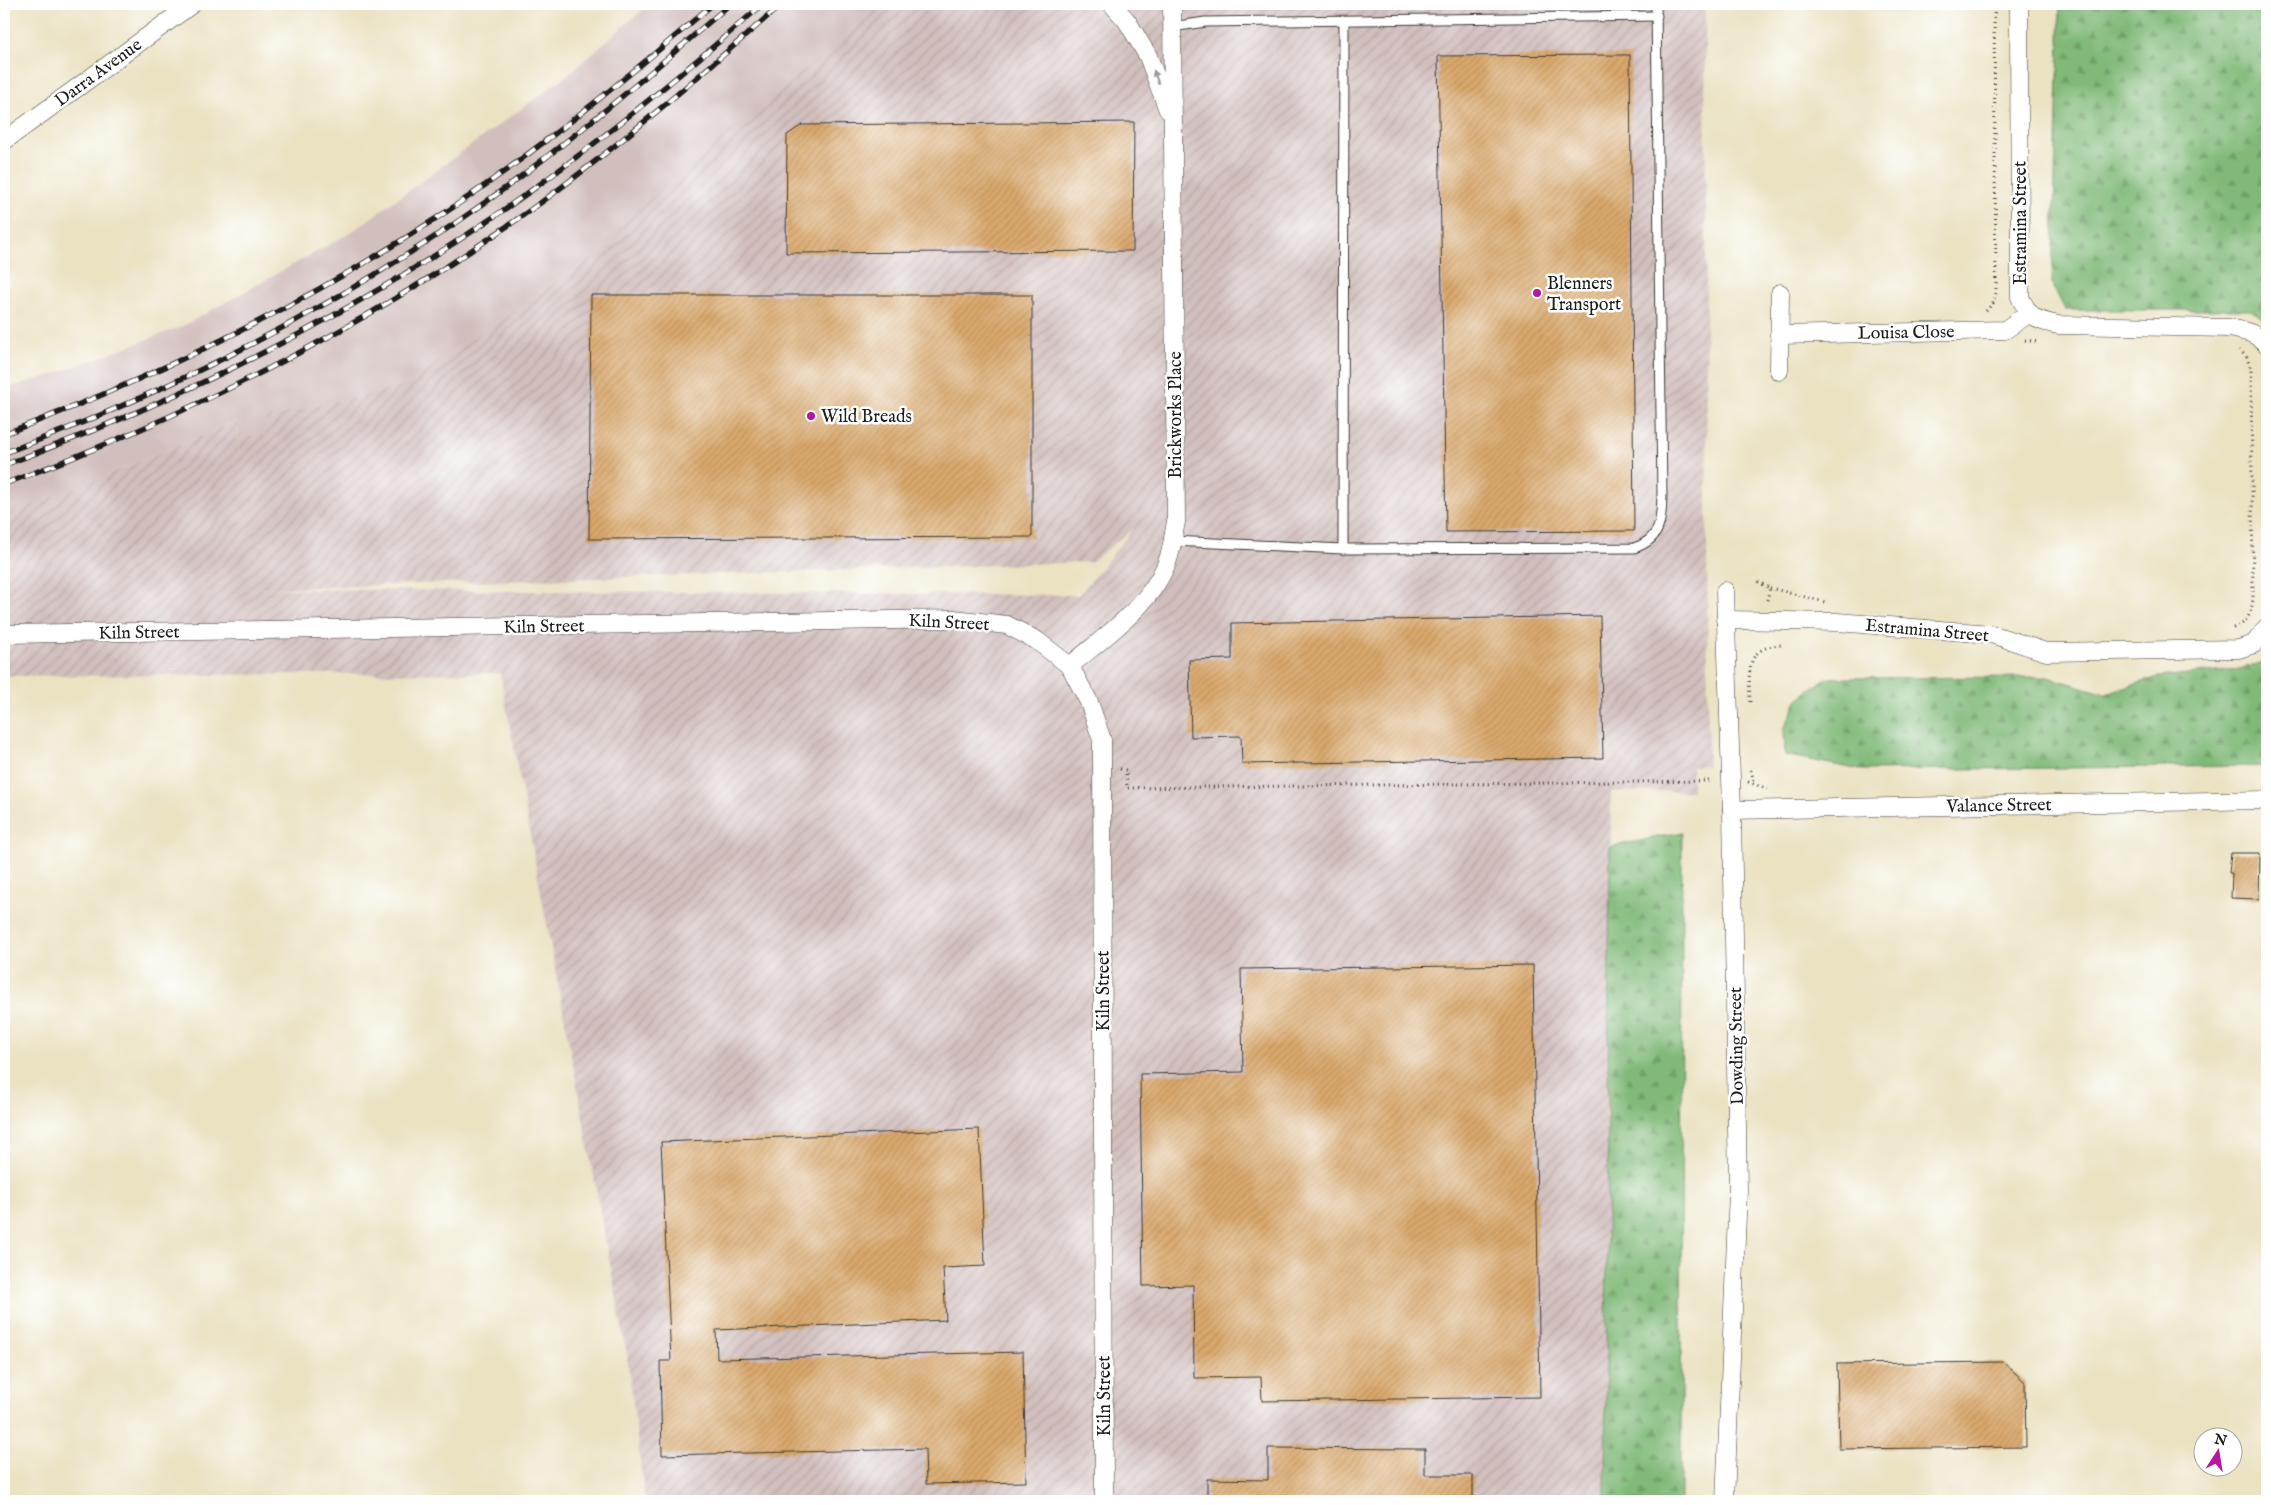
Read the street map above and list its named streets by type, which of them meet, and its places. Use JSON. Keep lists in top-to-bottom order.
{
  "streets": {
    "street": [
      "Darra Avenue",
      "Estramina Street",
      "Louisa Close",
      "Brickworks Place",
      "Kiln Street",
      "Valance Street",
      "Dowding Street"
    ]
  },
  "crossings": [
    ["Estramina Street", "Louisa Close"],
    ["Estramina Street", "Dowding Street"],
    ["Brickworks Place", "Kiln Street"],
    ["Valance Street", "Dowding Street"]
  ],
  "places": ["Blenners Transport", "Wild Breads"],
  "north": "top"
}
